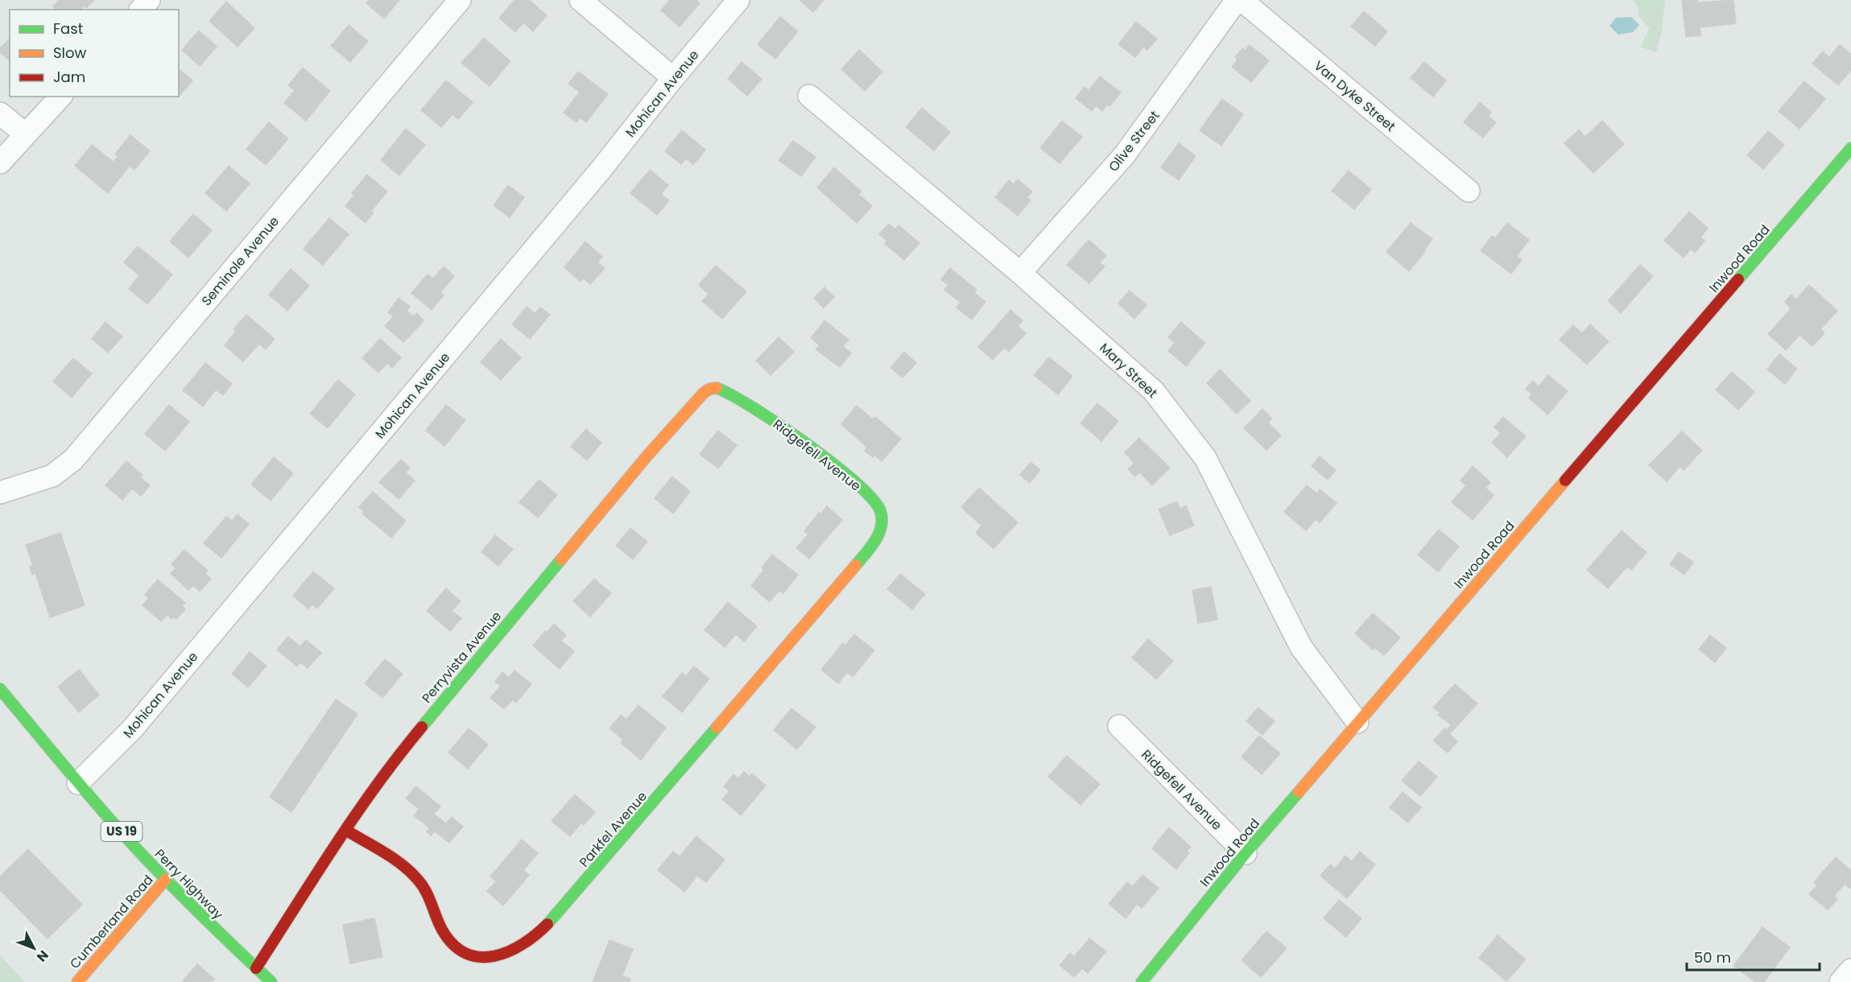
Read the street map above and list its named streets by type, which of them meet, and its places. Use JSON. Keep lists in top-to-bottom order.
{
  "streets": {
    "street": [
      "Mohican Avenue",
      "Van Dyke Street",
      "Olive Street",
      "Inwood Road",
      "Seminole Avenue",
      "Mary Street",
      "Ridgefell Avenue",
      "Perryvista Avenue",
      "Parkfel Avenue",
      "US 19",
      "Perry Highway",
      "Cumberland Road"
    ]
  },
  "crossings": [
    ["Mohican Avenue", "Perry Highway"],
    ["Olive Street", "Mary Street"],
    ["Inwood Road", "Mary Street"],
    ["Inwood Road", "Ridgefell Avenue"],
    ["Ridgefell Avenue", "Perryvista Avenue"],
    ["Ridgefell Avenue", "Parkfel Avenue"],
    ["Perryvista Avenue", "Parkfel Avenue"],
    ["Perryvista Avenue", "Perry Highway"],
    ["Perry Highway", "Cumberland Road"]
  ],
  "legend": ["Fast", "Slow", "Jam"],
  "scale_bar": "50 m",
  "north": "bottom right"
}
